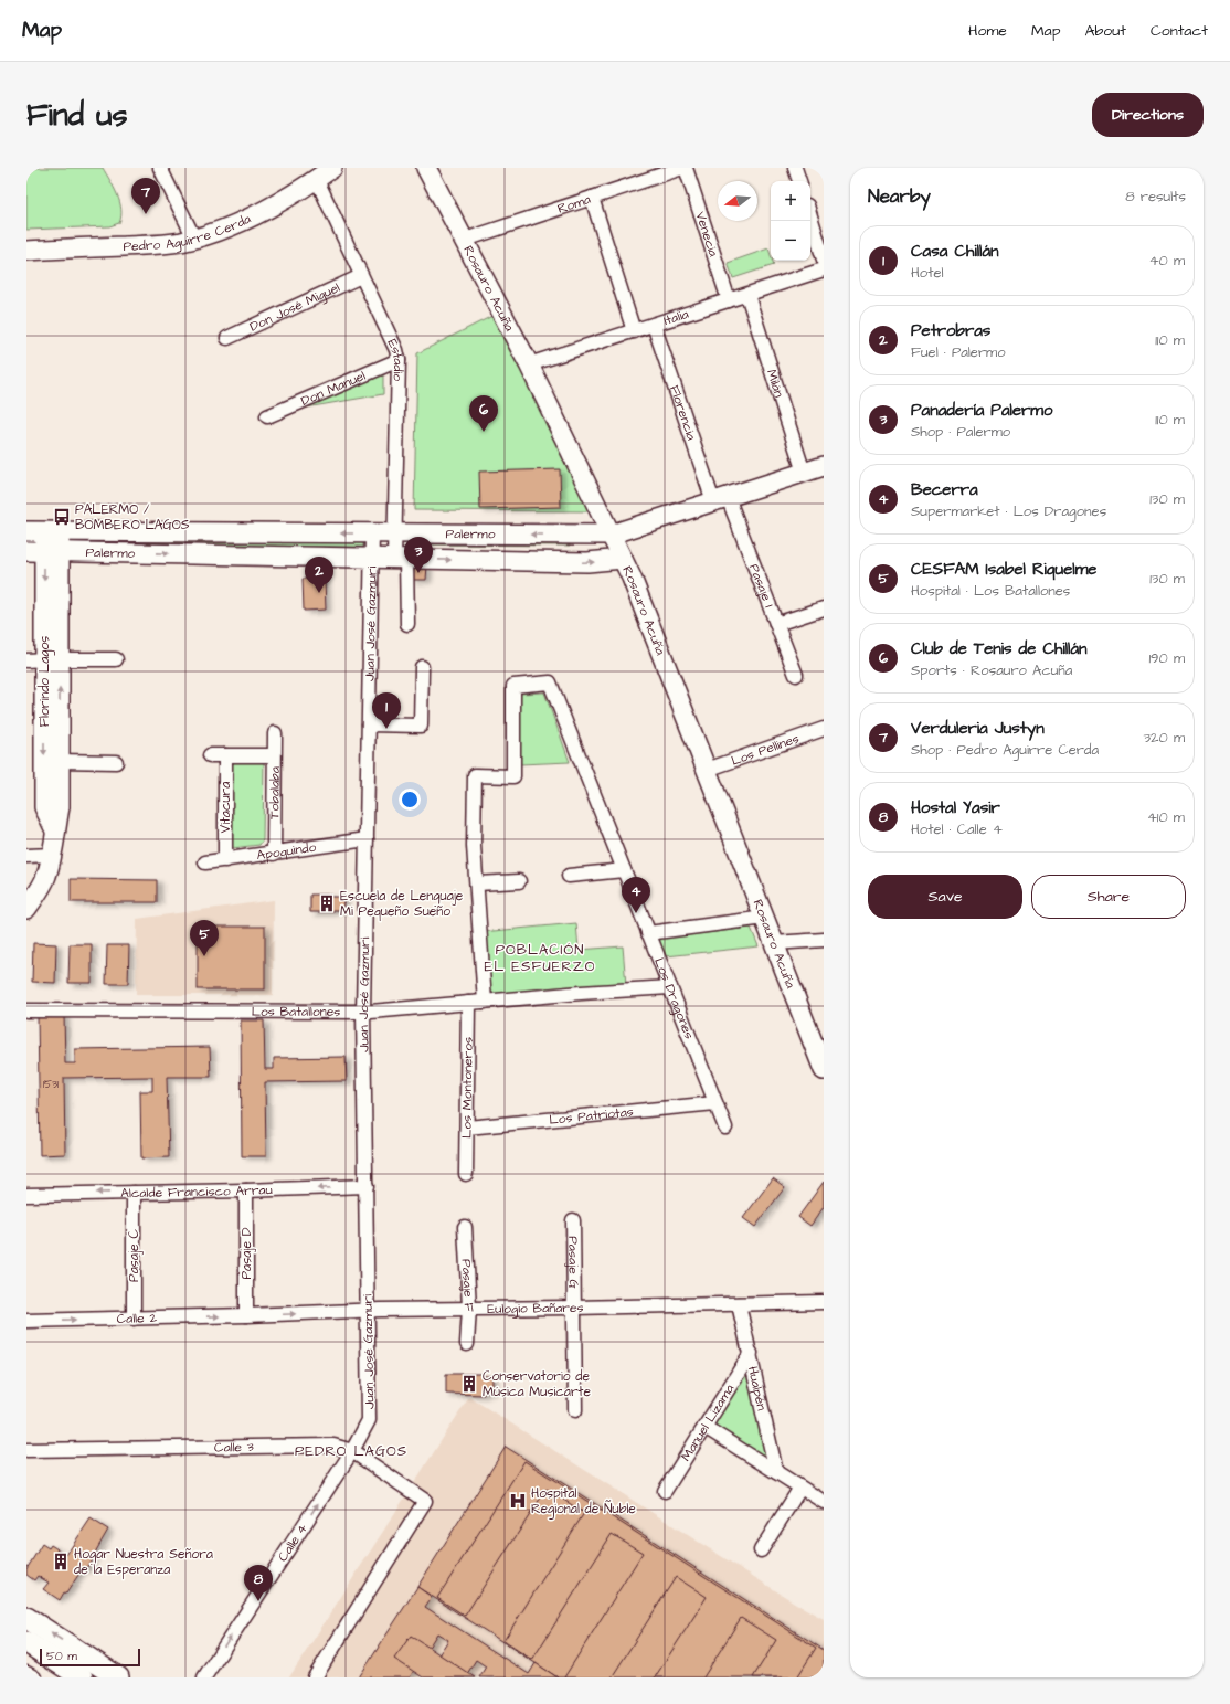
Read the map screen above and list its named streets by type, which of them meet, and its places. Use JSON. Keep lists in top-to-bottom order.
{
  "streets": {
    "street": [
      "Roma",
      "Pedro Aguirre Cerda",
      "Venecia",
      "Rosauro Acuña",
      "Don José Miguel",
      "Italia",
      "Estadio",
      "Milán",
      "Don Manuel",
      "Florencia",
      "Palermo",
      "Pasaje 1",
      "Juan José Gazmuri",
      "Florindo Lagos",
      "Los Pellines",
      "Tobalaba",
      "Vitacura",
      "Apoquindo",
      "Los Dragones",
      "Los Batallones",
      "Los Montoneros",
      "Los Patriotas",
      "Alcalde Francisco Arrau",
      "Pasaje D",
      "Pasaje C",
      "Pasaje G",
      "Pasaje F",
      "Eulogio Bañares",
      "Calle 2",
      "Hualpén",
      "Manuel Lizama",
      "Calle 3",
      "Calle 4"
    ]
  },
  "crossings": [
    ["Roma", "Rosauro Acuña"],
    ["Pedro Aguirre Cerda", "Estadio"],
    ["Venecia", "Italia"],
    ["Rosauro Acuña", "Italia"],
    ["Rosauro Acuña", "Palermo"],
    ["Rosauro Acuña", "Los Pellines"],
    ["Don José Miguel", "Estadio"],
    ["Italia", "Milán"],
    ["Italia", "Florencia"],
    ["Estadio", "Don Manuel"],
    ["Estadio", "Palermo"],
    ["Milán", "Palermo"],
    ["Florencia", "Palermo"],
    ["Florencia", "Pasaje 1"],
    ["Palermo", "Pasaje 1"],
    ["Palermo", "Juan José Gazmuri"],
    ["Palermo", "Florindo Lagos"],
    ["Juan José Gazmuri", "Apoquindo"],
    ["Juan José Gazmuri", "Los Batallones"],
    ["Juan José Gazmuri", "Alcalde Francisco Arrau"],
    ["Juan José Gazmuri", "Eulogio Bañares"],
    ["Juan José Gazmuri", "Calle 3"],
    ["Juan José Gazmuri", "Calle 4"],
    ["Tobalaba", "Apoquindo"],
    ["Vitacura", "Apoquindo"],
    ["Los Dragones", "Los Batallones"],
    ["Los Dragones", "Los Patriotas"],
    ["Los Batallones", "Los Montoneros"],
    ["Los Montoneros", "Los Patriotas"],
    ["Alcalde Francisco Arrau", "Pasaje D"],
    ["Alcalde Francisco Arrau", "Pasaje C"],
    ["Pasaje D", "Eulogio Bañares"],
    ["Pasaje D", "Calle 2"],
    ["Pasaje C", "Calle 2"],
    ["Pasaje G", "Eulogio Bañares"],
    ["Pasaje F", "Eulogio Bañares"],
    ["Eulogio Bañares", "Calle 2"],
    ["Eulogio Bañares", "Hualpén"],
    ["Hualpén", "Manuel Lizama"],
    ["Calle 3", "Calle 4"]
  ],
  "one_way": ["Alcalde Francisco Arrau", "Calle 2", "Calle 4"],
  "districts": ["POBLACIÓN EL ESFUERZO", "PEDRO LAGOS"],
  "places": {
    "bus stop": ["PALERMO / BOMBERO LAGOS"],
    "building": ["Escuela de Lenguaje Mi Pequeño Sueño", "Conservatorio de Música Musicarte", "Hogar Nuestra Señora de la Esperanza"],
    "hospital": ["Hospital Regional de Ñuble"]
  },
  "house_numbers": ["1531"],
  "scale_bar": "50 m",
  "north": "left",
  "page": {
    "header": "Map",
    "nav": [
      "Home",
      "Map",
      "About",
      "Contact"
    ],
    "buttons": [
      "Directions",
      ["Save", "Share"]
    ],
    "title": "Find us",
    "heading": ["Nearby", "8 results"],
    "pins": [
      "7",
      "6",
      "3",
      "2",
      "1",
      "4",
      "5",
      "8"
    ],
    "map_buttons": ["+", "−"],
    "list": [
      {
        "mark": "1",
        "name": "Casa Chillán",
        "note": "Hotel",
        "value": "40 m"
      },
      {
        "mark": "2",
        "name": "Petrobras",
        "note": "Fuel · Palermo",
        "value": "110 m"
      },
      {
        "mark": "3",
        "name": "Panadería Palermo",
        "note": "Shop · Palermo",
        "value": "110 m"
      },
      {
        "mark": "4",
        "name": "Becerra",
        "note": "Supermarket · Los Dragones",
        "value": "130 m"
      },
      {
        "mark": "5",
        "name": "CESFAM Isabel Riquelme",
        "note": "Hospital · Los Batallones",
        "value": "130 m"
      },
      {
        "mark": "6",
        "name": "Club de Tenis de Chillán",
        "note": "Sports · Rosauro Acuña",
        "value": "190 m"
      },
      {
        "mark": "7",
        "name": "Verduleria Justyn",
        "note": "Shop · Pedro Aguirre Cerda",
        "value": "320 m"
      },
      {
        "mark": "8",
        "name": "Hostal Yasir",
        "note": "Hotel · Calle 4",
        "value": "410 m"
      }
    ],
    "scale": "50 m"
  }
}
